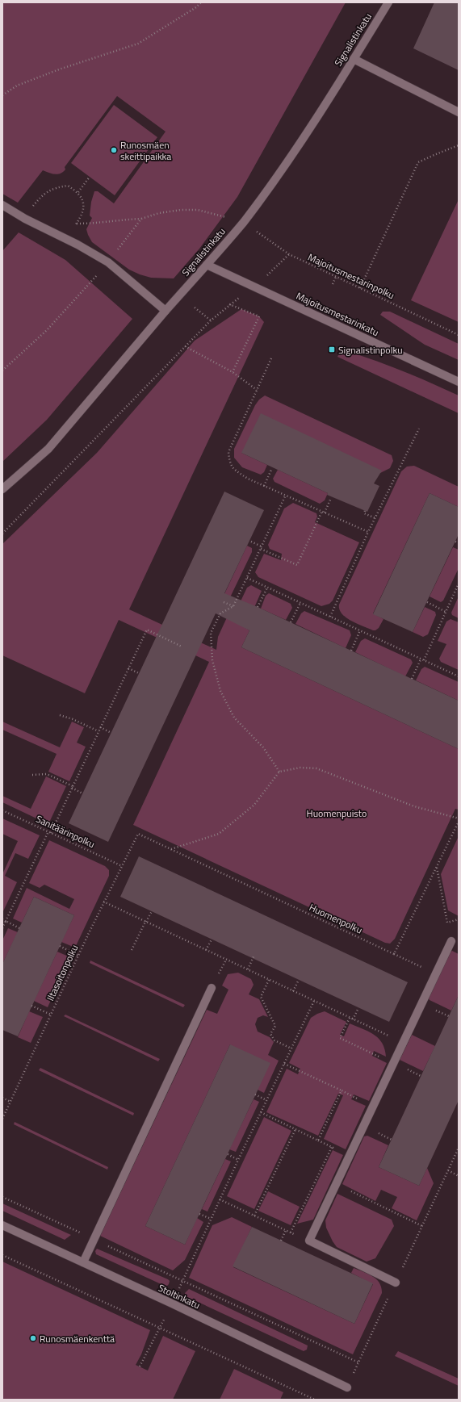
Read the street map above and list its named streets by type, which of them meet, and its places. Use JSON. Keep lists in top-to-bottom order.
{
  "streets": {
    "street": ["Signalistinkatu", "Majoitusmestarinkatu", "Stoltinkatu"],
    "path": [
      "Majoitusmestarinpolku",
      "Sanitäärinpolku",
      "Huomenpolku",
      "Iltasoitonpolku"
    ]
  },
  "crossings": [
    ["Signalistinkatu", "Majoitusmestarinpolku"],
    ["Signalistinkatu", "Majoitusmestarinkatu"],
    ["Sanitäärinpolku", "Iltasoitonpolku"],
    ["Huomenpolku", "Iltasoitonpolku"]
  ],
  "parks": ["Huomenpuisto"],
  "places": {
    "other": ["Runosmäen skeittipaikka", "Runosmäenkenttä"],
    "transit": ["Signalistinpolku"]
  }
}
